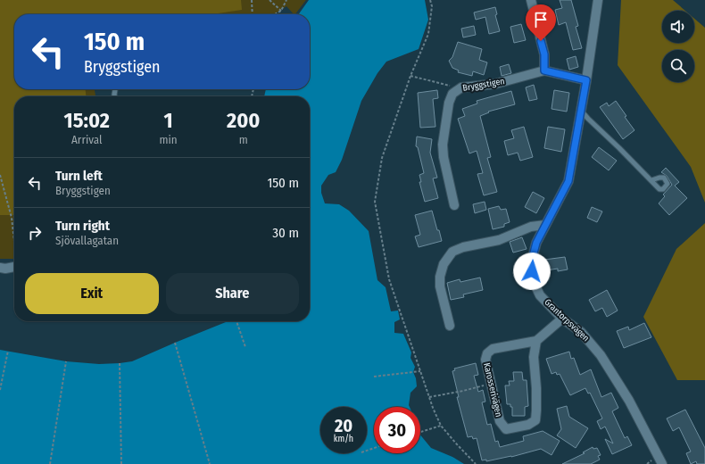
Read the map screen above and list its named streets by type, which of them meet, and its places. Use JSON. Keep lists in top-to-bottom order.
{
  "streets": {
    "street": ["Bryggstigen", "Grantorpsvägen", "Karosserivägen"]
  },
  "crossings": [
    ["Bryggstigen", "Grantorpsvägen"]
  ],
  "page": {
    "turn": ["150 m", "Bryggstigen"],
    "eta": [
      "15:02",
      "Arrival",
      "1",
      "min",
      "200",
      "m"
    ],
    "list": [
      {
        "name": "Turn left",
        "note": "Bryggstigen",
        "value": "150 m"
      },
      {
        "name": "Turn right",
        "note": "Sjövallagatan",
        "value": "30 m"
      }
    ],
    "buttons": ["Exit", "Share"],
    "speed": "20 km/h",
    "limit": "30"
  }
}
